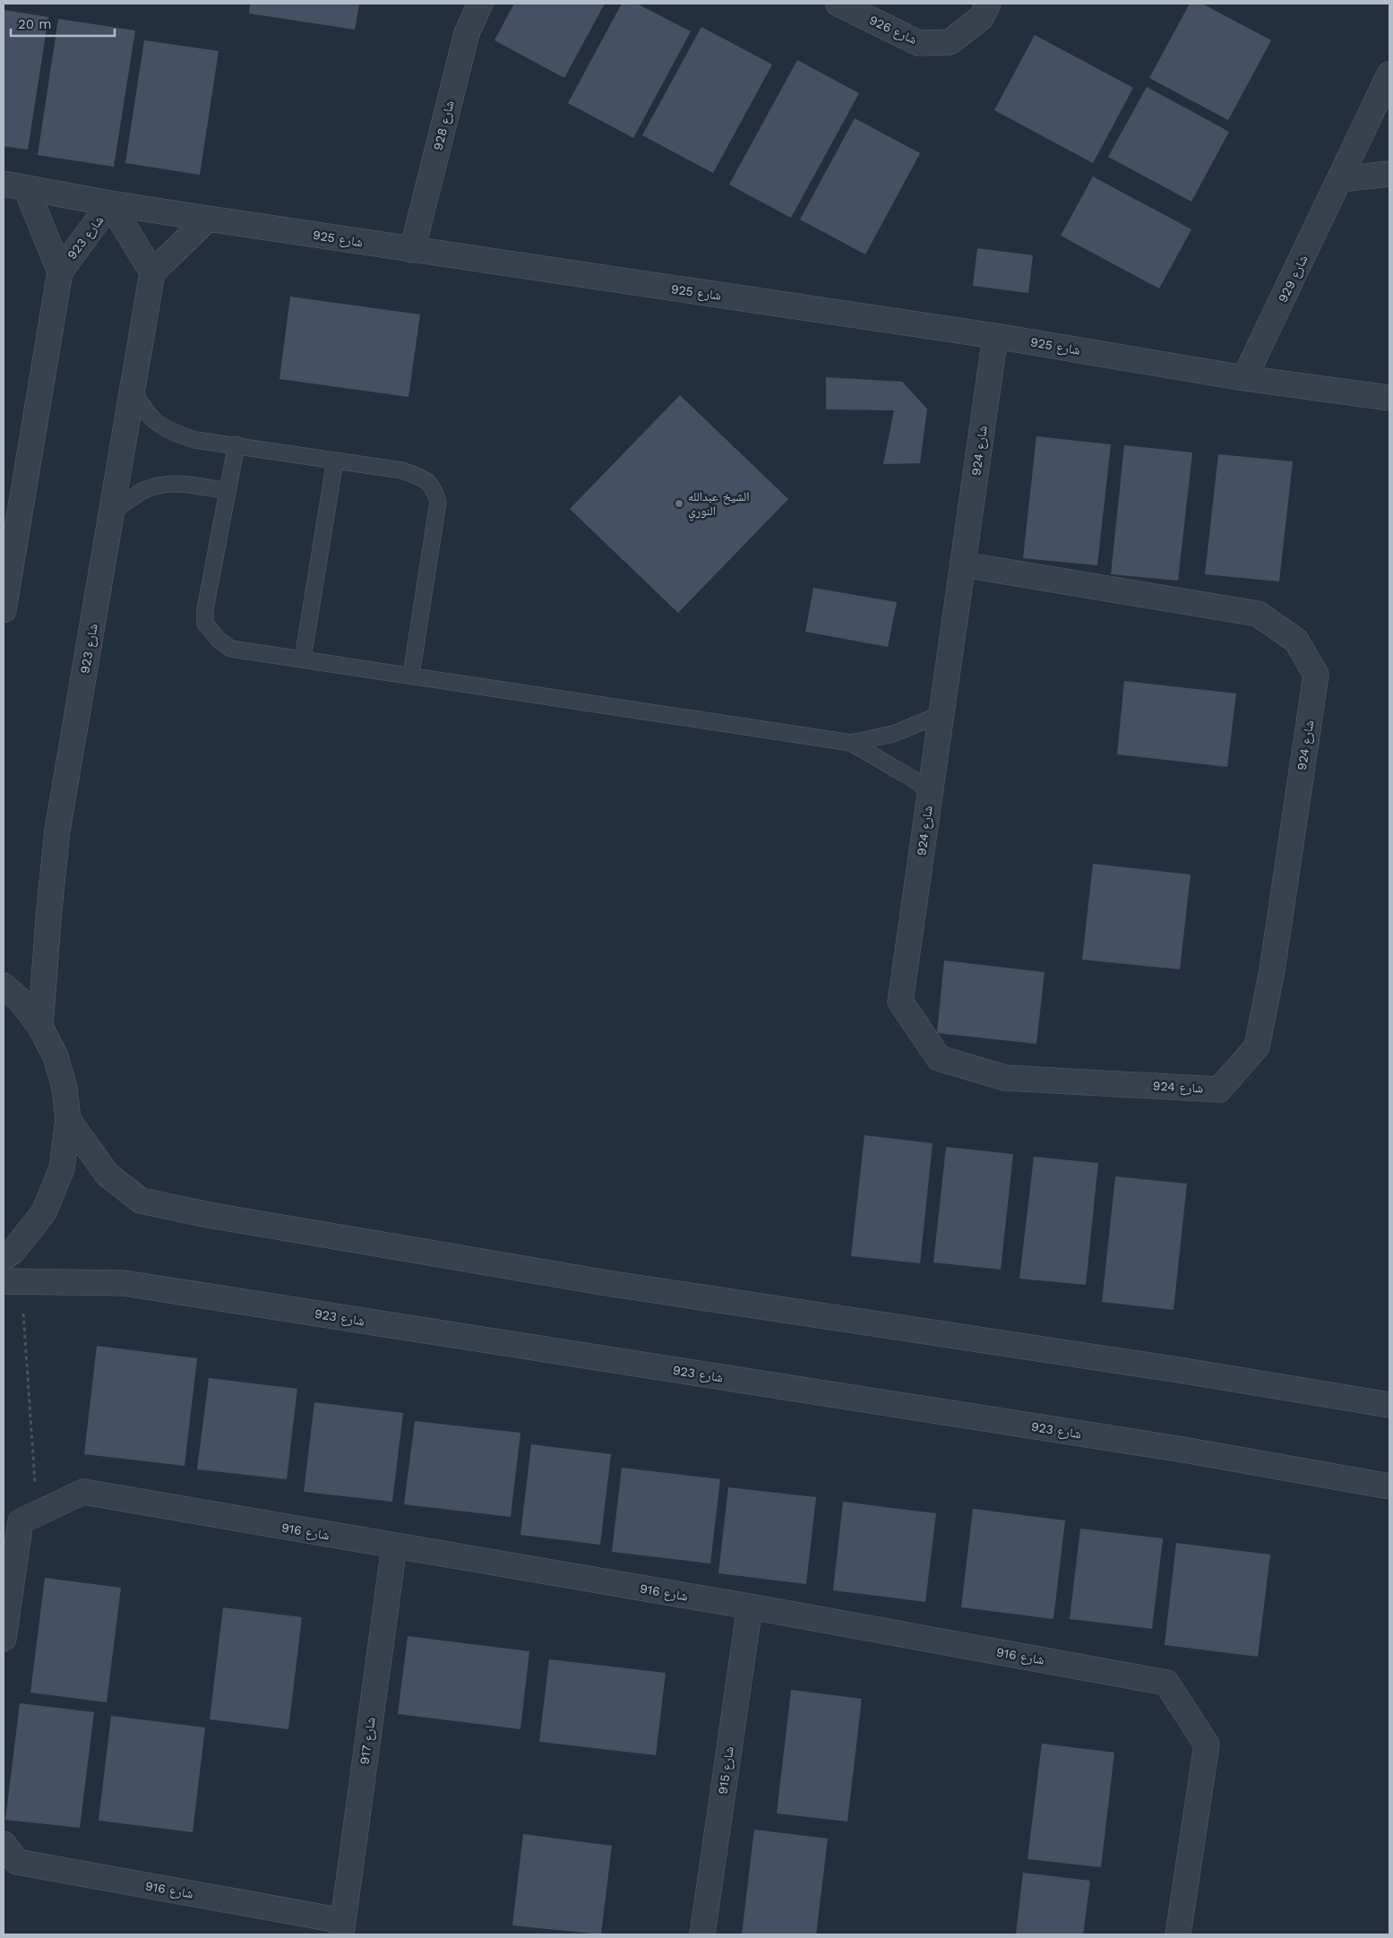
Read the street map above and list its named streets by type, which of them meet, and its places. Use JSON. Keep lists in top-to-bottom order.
{
  "streets": {
    "street": [
      "شارع 926",
      "شارع 928",
      "شارع 923",
      "شارع 925",
      "شارع 929",
      "شارع 924",
      "شارع 916",
      "شارع 917",
      "شارع 915"
    ]
  },
  "crossings": [
    ["شارع 928", "شارع 925"],
    ["شارع 923", "شارع 925"],
    ["شارع 925", "شارع 929"],
    ["شارع 925", "شارع 924"],
    ["شارع 916", "شارع 917"],
    ["شارع 916", "شارع 915"]
  ],
  "places": ["الشيخ عبدالله النوري"],
  "scale_bar": "20 m"
}
